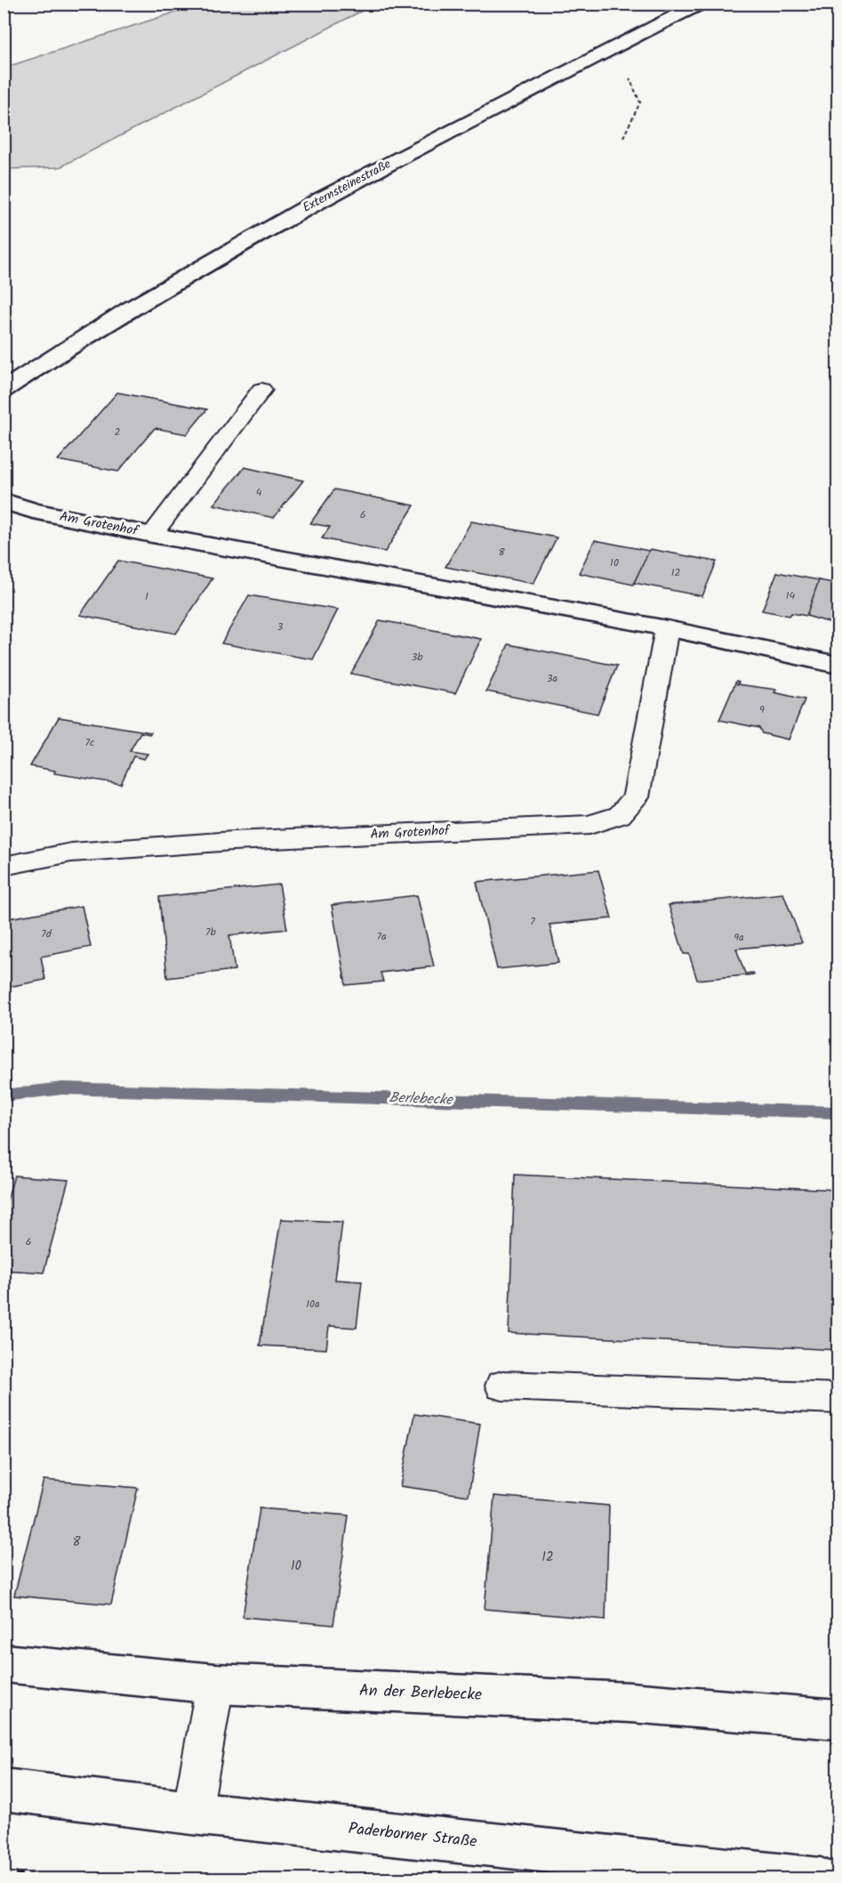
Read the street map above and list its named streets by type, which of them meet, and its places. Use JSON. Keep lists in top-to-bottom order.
{
  "streets": {
    "main road": [
      "Externsteinestraße",
      "Am Grotenhof",
      "An der Berlebecke",
      "Paderborner Straße"
    ]
  },
  "water": ["Berlebecke"],
  "house_numbers": [
    "2",
    "4",
    "6",
    "8",
    "10",
    "12",
    "14",
    "1",
    "3",
    "3b",
    "3a",
    "9",
    "7c",
    "7",
    "7b",
    "7d",
    "7a",
    "9a",
    "6",
    "10a",
    "8",
    "12",
    "10"
  ]
}
